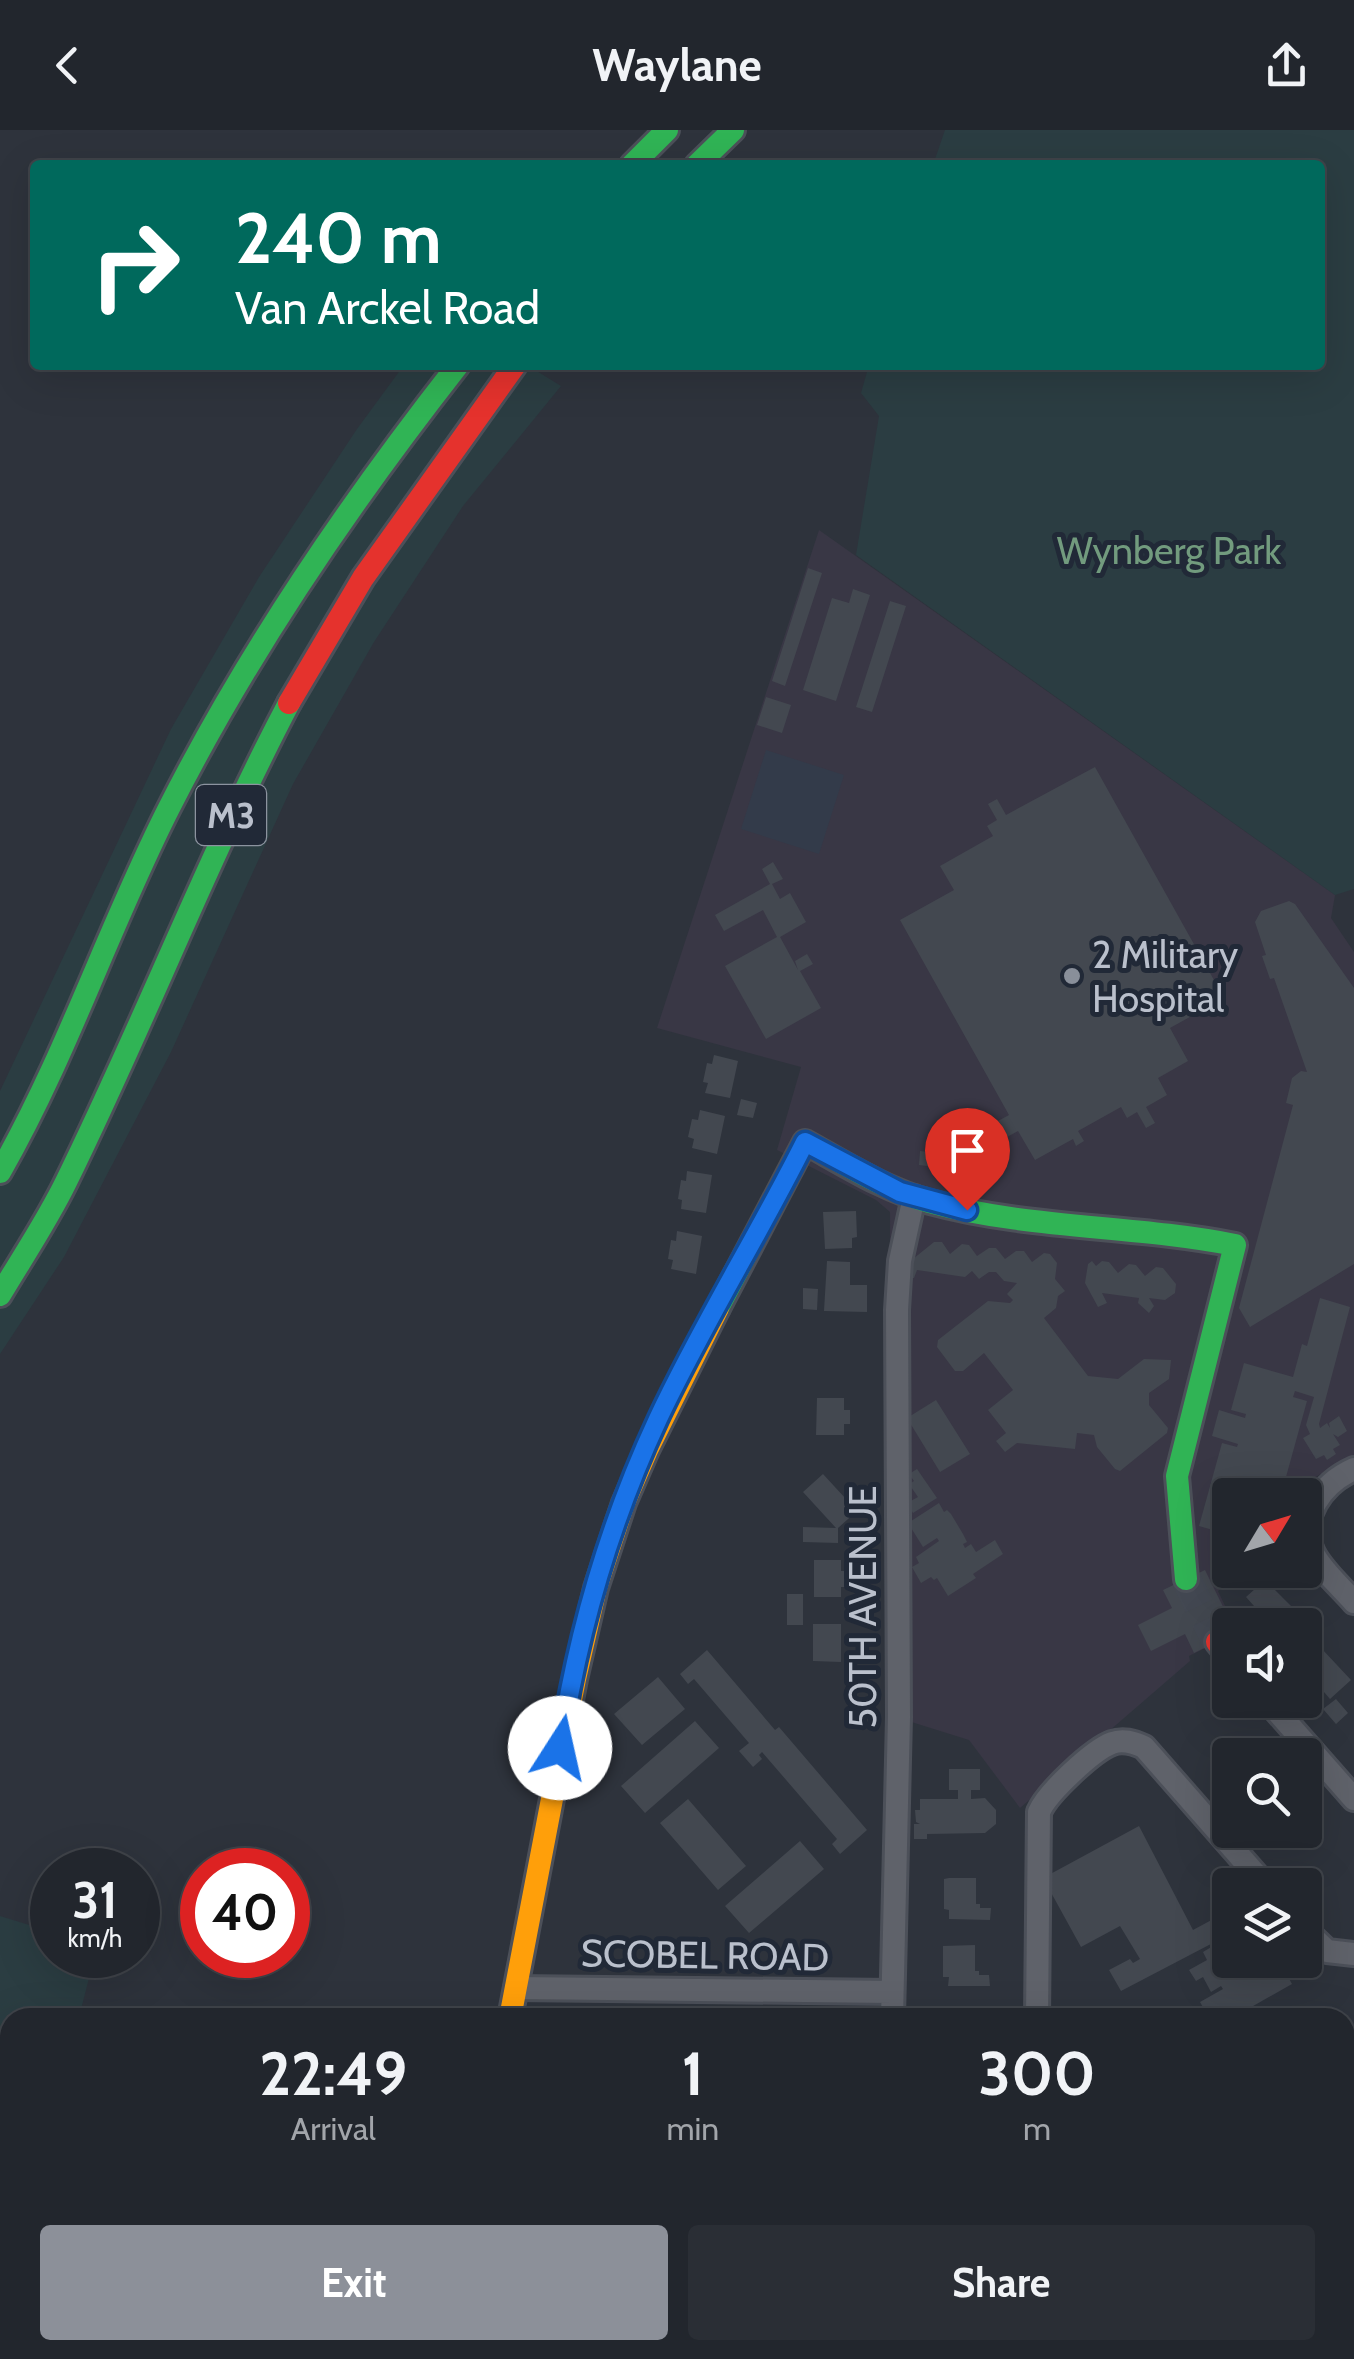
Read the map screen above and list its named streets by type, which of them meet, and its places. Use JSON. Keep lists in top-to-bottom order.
{
  "streets": {
    "main road": ["M3"],
    "street": ["50TH AVENUE", "SCOBEL ROAD"]
  },
  "crossings": [
    ["50TH AVENUE", "SCOBEL ROAD"]
  ],
  "parks": ["Wynberg Park"],
  "places": ["2 Military Hospital"],
  "north": "top right",
  "page": {
    "header": "Waylane",
    "turn": ["240 m", "Van Arckel Road"],
    "speed": "31 km/h",
    "limit": "40",
    "eta": [
      "22:49",
      "Arrival",
      "1",
      "min",
      "300",
      "m"
    ],
    "buttons": ["Exit", "Share"]
  }
}
